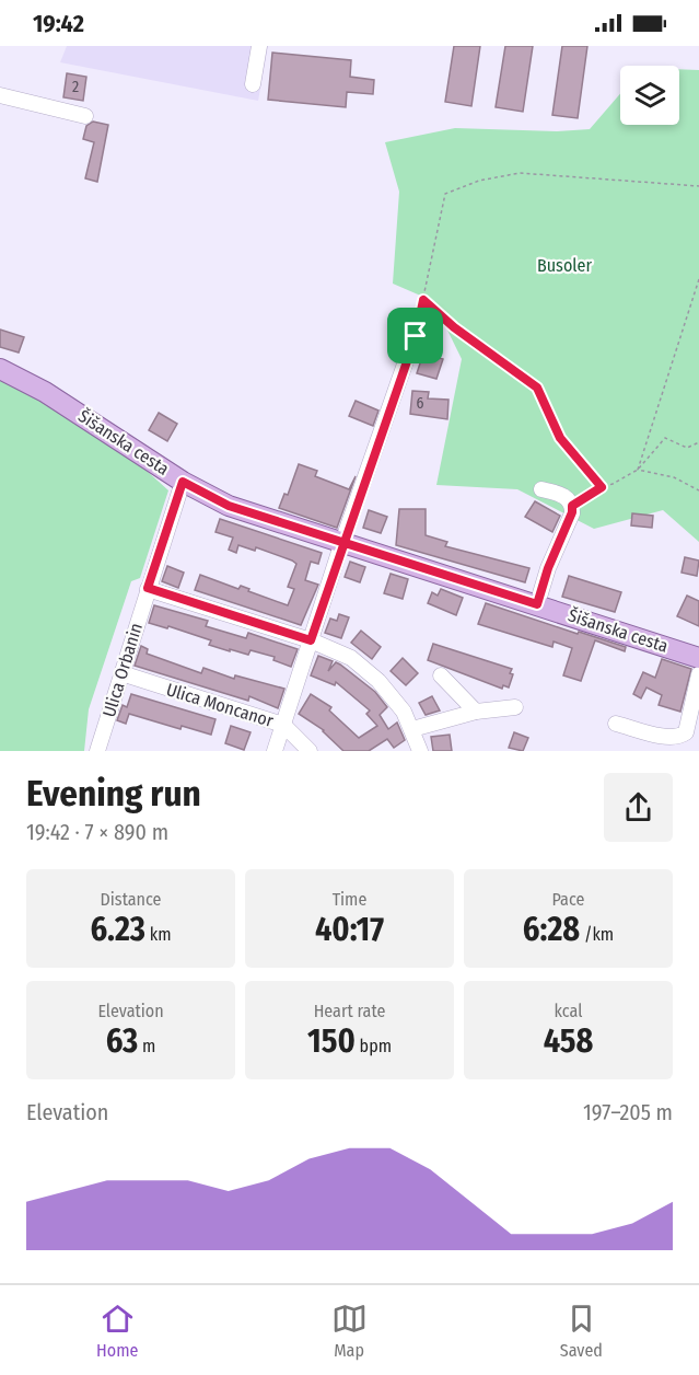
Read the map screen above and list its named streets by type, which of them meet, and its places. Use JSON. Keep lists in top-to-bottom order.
{
  "streets": {
    "main road": ["Šišanska cesta"],
    "street": ["Ulica Orbanin", "Ulica Moncanor"]
  },
  "crossings": [
    ["Šišanska cesta", "Ulica Orbanin"],
    ["Ulica Orbanin", "Ulica Moncanor"]
  ],
  "parks": ["Busoler"],
  "house_numbers": ["2", "6"],
  "page": {
    "status": "19:42",
    "heading": ["Evening run", "19:42 · 7 × 890 m"],
    "stats": [
      ["Distance", "6.23 km"],
      ["Time", "40:17"],
      ["Pace", "6:28 /km"],
      ["Elevation", "63 m"],
      ["Heart rate", "150 bpm"],
      ["kcal", "458"]
    ],
    "chart": ["Elevation", "197–205 m"],
    "tabs": ["Home", "Map", "Saved"]
  }
}
